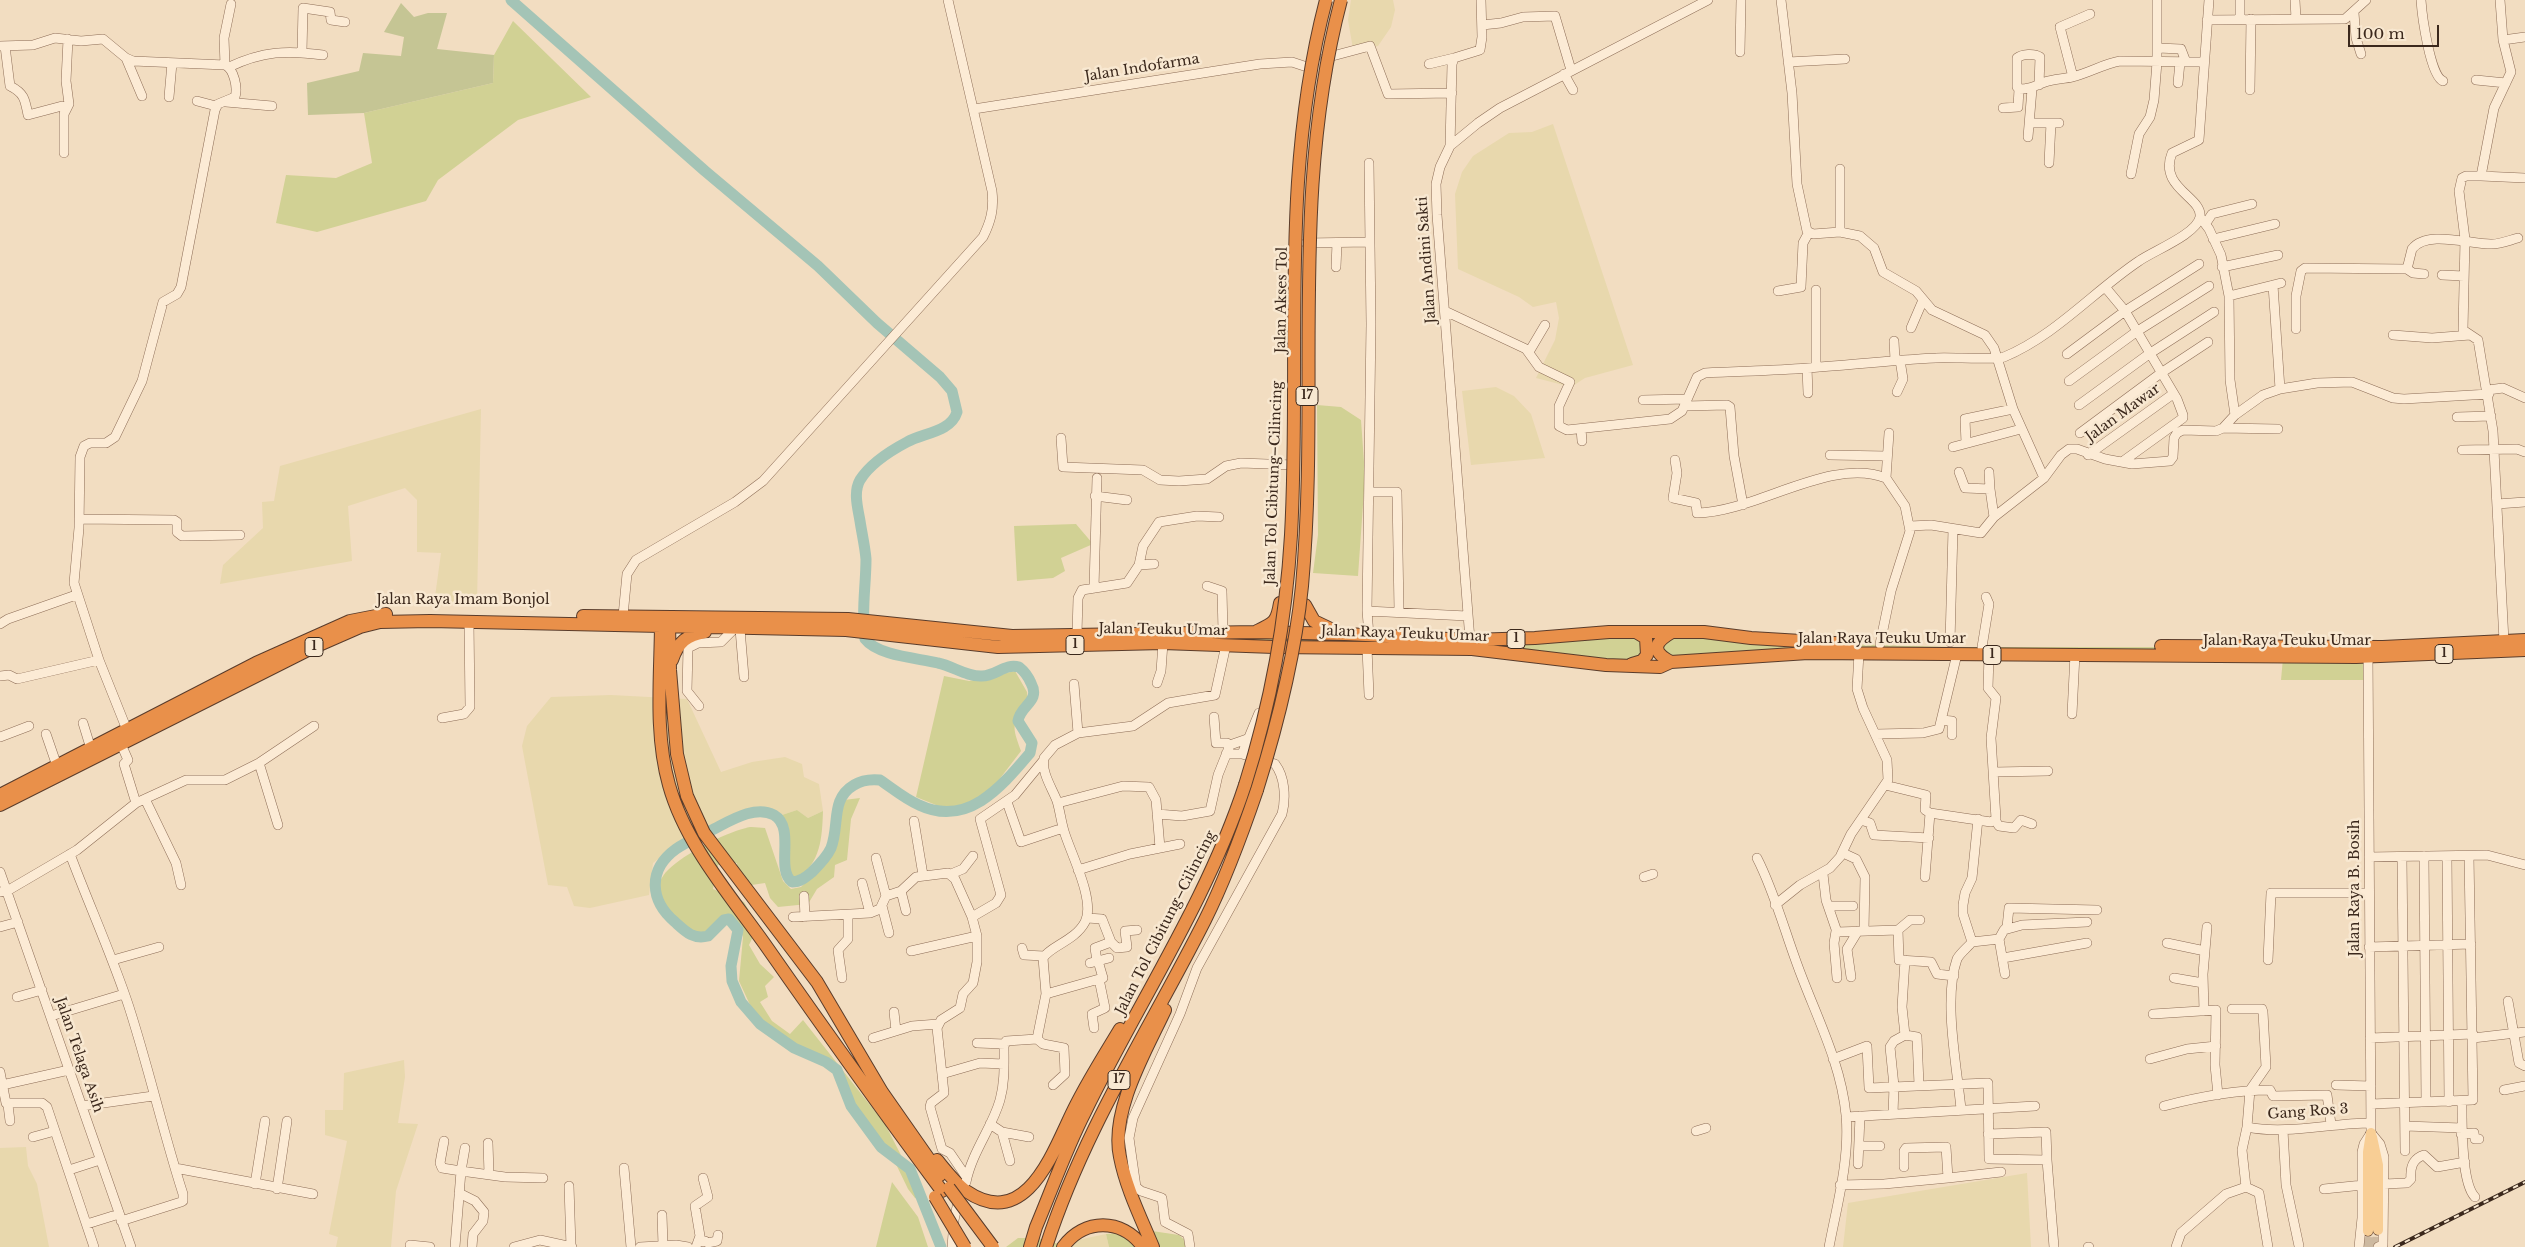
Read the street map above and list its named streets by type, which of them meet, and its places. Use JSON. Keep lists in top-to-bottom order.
{
  "streets": {
    "highway": [
      "17",
      "Jalan Tol Cibitung–Cilincing",
      "Jalan Raya Imam Bonjol",
      "Jalan Teuku Umar",
      "Jalan Raya Teuku Umar",
      "1"
    ],
    "main road": ["Jalan Akses Tol"],
    "street": [
      "Jalan Indofarma",
      "Jalan Andini Sakti",
      "Jalan Mawar",
      "Jalan Raya B. Bosih",
      "Jalan Telaga Asih",
      "Gang Ros 3"
    ]
  },
  "crossings": [
    ["Jalan Indofarma", "Jalan Akses Tol"],
    ["Jalan Andini Sakti", "Jalan Raya Teuku Umar"],
    ["Jalan Akses Tol", "Jalan Tol Cibitung–Cilincing"],
    ["Jalan Akses Tol", "Jalan Teuku Umar"],
    ["Jalan Akses Tol", "Jalan Raya Teuku Umar"],
    ["Jalan Raya Imam Bonjol", "Jalan Teuku Umar"],
    ["Jalan Teuku Umar", "Jalan Raya Teuku Umar"],
    ["Jalan Raya Teuku Umar", "Jalan Raya B. Bosih"],
    ["Jalan Raya B. Bosih", "Gang Ros 3"]
  ],
  "scale_bar": "100 m"
}
